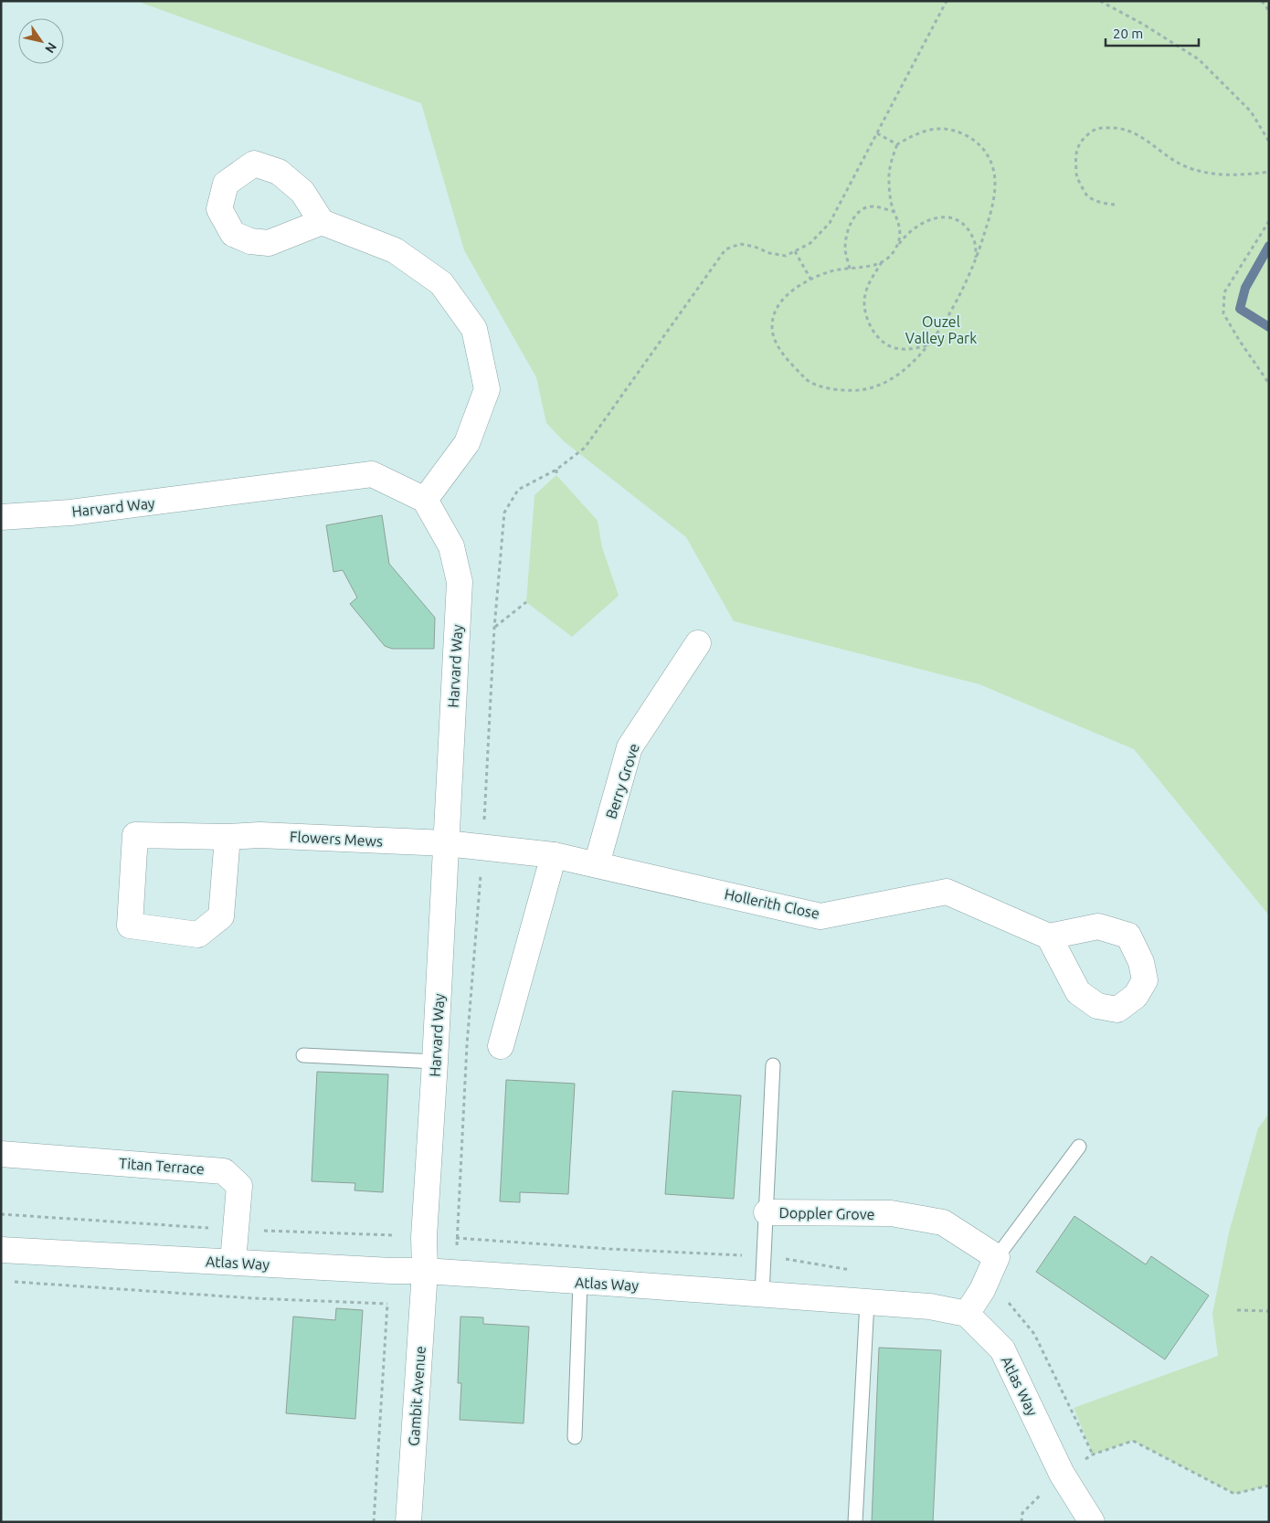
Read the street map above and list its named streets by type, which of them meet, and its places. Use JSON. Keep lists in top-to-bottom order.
{
  "streets": {
    "street": [
      "Harvard Way",
      "Berry Grove",
      "Flowers Mews",
      "Hollerith Close",
      "Titan Terrace",
      "Doppler Grove",
      "Atlas Way",
      "Gambit Avenue"
    ]
  },
  "crossings": [
    ["Harvard Way", "Flowers Mews"],
    ["Harvard Way", "Atlas Way"],
    ["Harvard Way", "Gambit Avenue"],
    ["Berry Grove", "Hollerith Close"],
    ["Titan Terrace", "Atlas Way"],
    ["Atlas Way", "Gambit Avenue"]
  ],
  "parks": ["Ouzel Valley Park"],
  "scale_bar": "20 m",
  "north": "bottom right"
}
